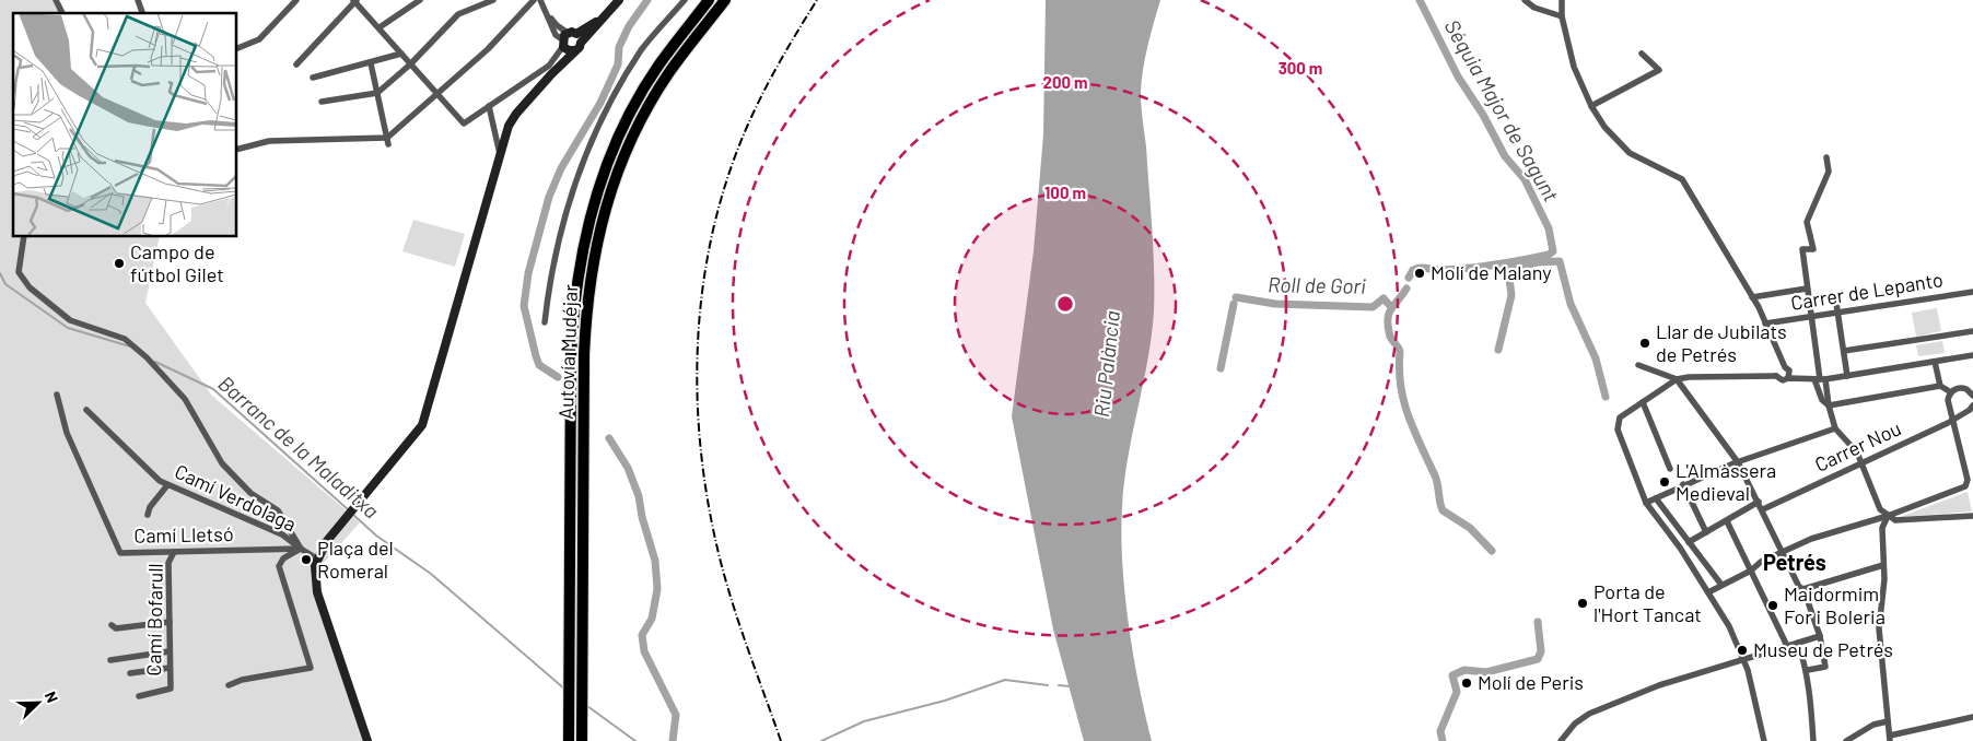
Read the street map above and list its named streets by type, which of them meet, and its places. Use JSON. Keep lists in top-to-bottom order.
{
  "streets": {
    "highway": ["Autovía Mudéjar"],
    "street": [
      "Carrer de Lepanto",
      "Carrer Nou",
      "Camí Verdolaga",
      "Camí Lletsó",
      "Camí Bofarull"
    ]
  },
  "crossings": [
    ["Camí Verdolaga", "Camí Lletsó"],
    ["Camí Lletsó", "Camí Bofarull"]
  ],
  "districts": ["Petrés"],
  "water": [
    "Séquia Major de Sagunt",
    "Roll de Gori",
    "Riu Palància",
    "Barranc de la Maladitxa"
  ],
  "places": [
    "Campo de fútbol Gilet",
    "Molí de Malany",
    "Llar de Jubilats de Petrés",
    "L'Almàssera Medieval",
    "Plaça del Romeral",
    "Porta de l'Hort Tancat",
    "Maidormim For i Boleria",
    "Museu de Petrés",
    "Molí de Peris"
  ],
  "north": "top right",
  "rings": ["300 m", "200 m", "100 m"]
}
